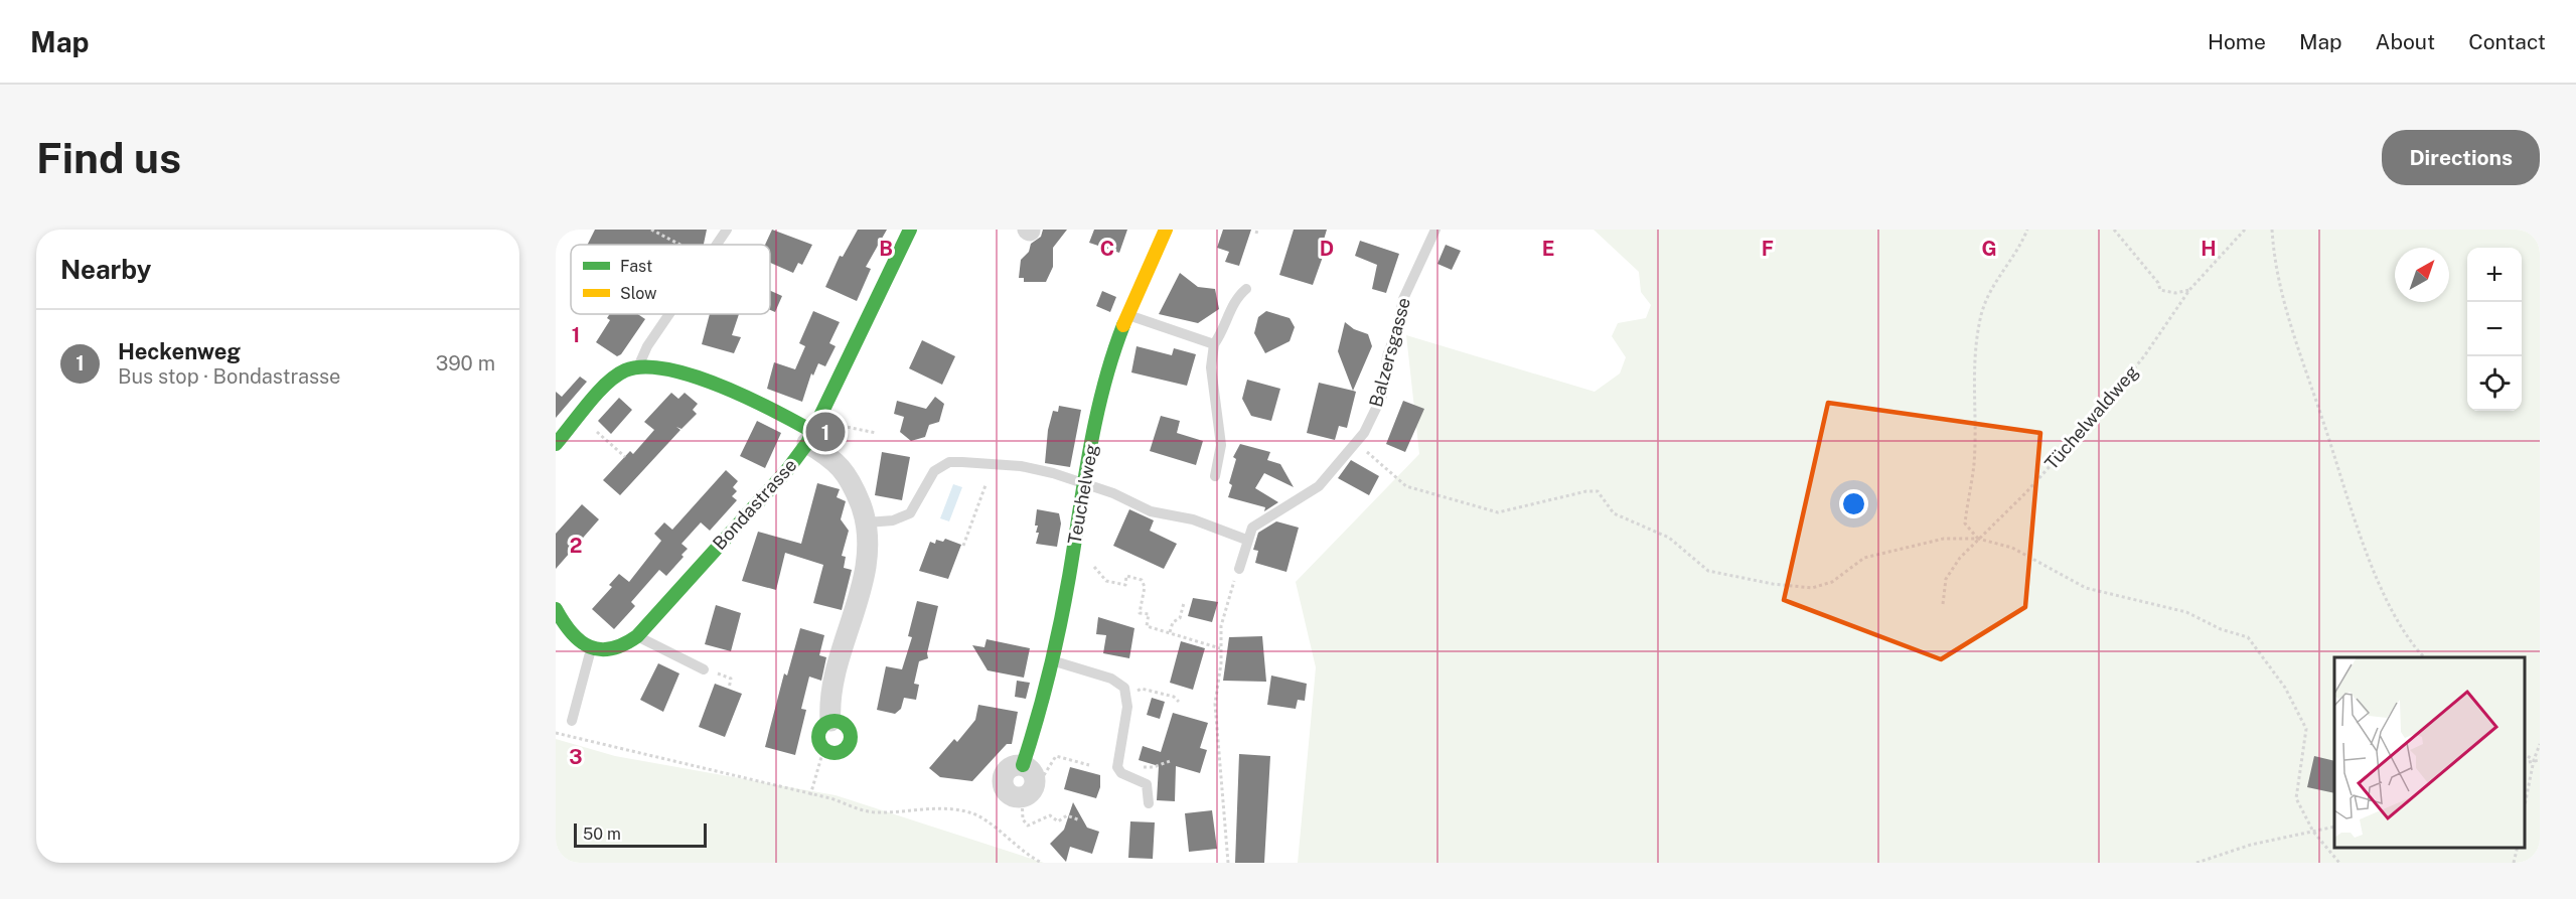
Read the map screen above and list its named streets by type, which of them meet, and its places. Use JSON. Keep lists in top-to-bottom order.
{
  "streets": {
    "street": ["Teuchelweg", "Bondastrasse"],
    "lane": ["Balzersgasse"],
    "path": ["Tüchelwaldweg"]
  },
  "legend": ["Fast", "Slow"],
  "scale_bar": "50 m",
  "north": "top right",
  "page": {
    "header": "Map",
    "nav": [
      "Home",
      "Map",
      "About",
      "Contact"
    ],
    "buttons": "Directions",
    "title": "Find us",
    "heading": "Nearby",
    "map_buttons": ["+", "−"],
    "list": [
      {
        "mark": "1",
        "name": "Heckenweg",
        "note": "Bus stop · Bondastrasse",
        "value": "390 m"
      }
    ],
    "pins": "1",
    "scale": "50 m"
  },
  "grid": {
    "columns": [
      "B",
      "C",
      "D",
      "E",
      "F",
      "G",
      "H"
    ],
    "rows": ["1", "2", "3"]
  }
}
